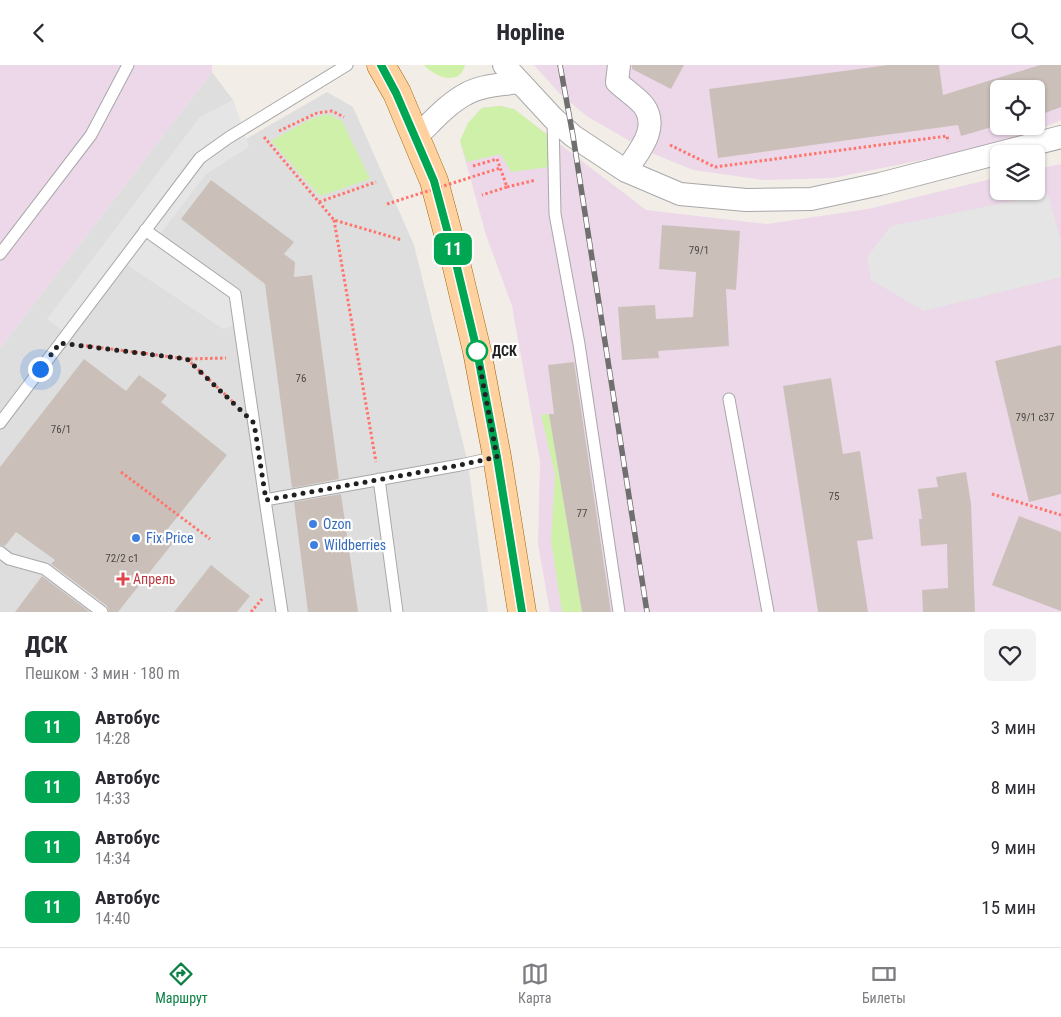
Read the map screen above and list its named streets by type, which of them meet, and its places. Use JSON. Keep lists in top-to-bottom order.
{
  "places": {
    "other": [
      "ДСК",
      "Ozon",
      "Fix Price",
      "Wildberries"
    ],
    "health": ["Апрель"]
  },
  "lines": ["bus line 11"],
  "house_numbers": [
    "79/1",
    "76",
    "79/1 с37",
    "76/1",
    "75",
    "77",
    "72/2 с1"
  ],
  "page": {
    "header": "Hopline",
    "on_map": "11",
    "heading": ["ДСК", "Пешком · 3 мин · 180 m"],
    "list": [
      {
        "mark": "11",
        "name": "Автобус",
        "note": "14:28",
        "value": "3 мин"
      },
      {
        "mark": "11",
        "name": "Автобус",
        "note": "14:33",
        "value": "8 мин"
      },
      {
        "mark": "11",
        "name": "Автобус",
        "note": "14:34",
        "value": "9 мин"
      },
      {
        "mark": "11",
        "name": "Автобус",
        "note": "14:40",
        "value": "15 мин"
      }
    ],
    "tabs": ["Маршрут", "Карта", "Билеты"]
  }
}
